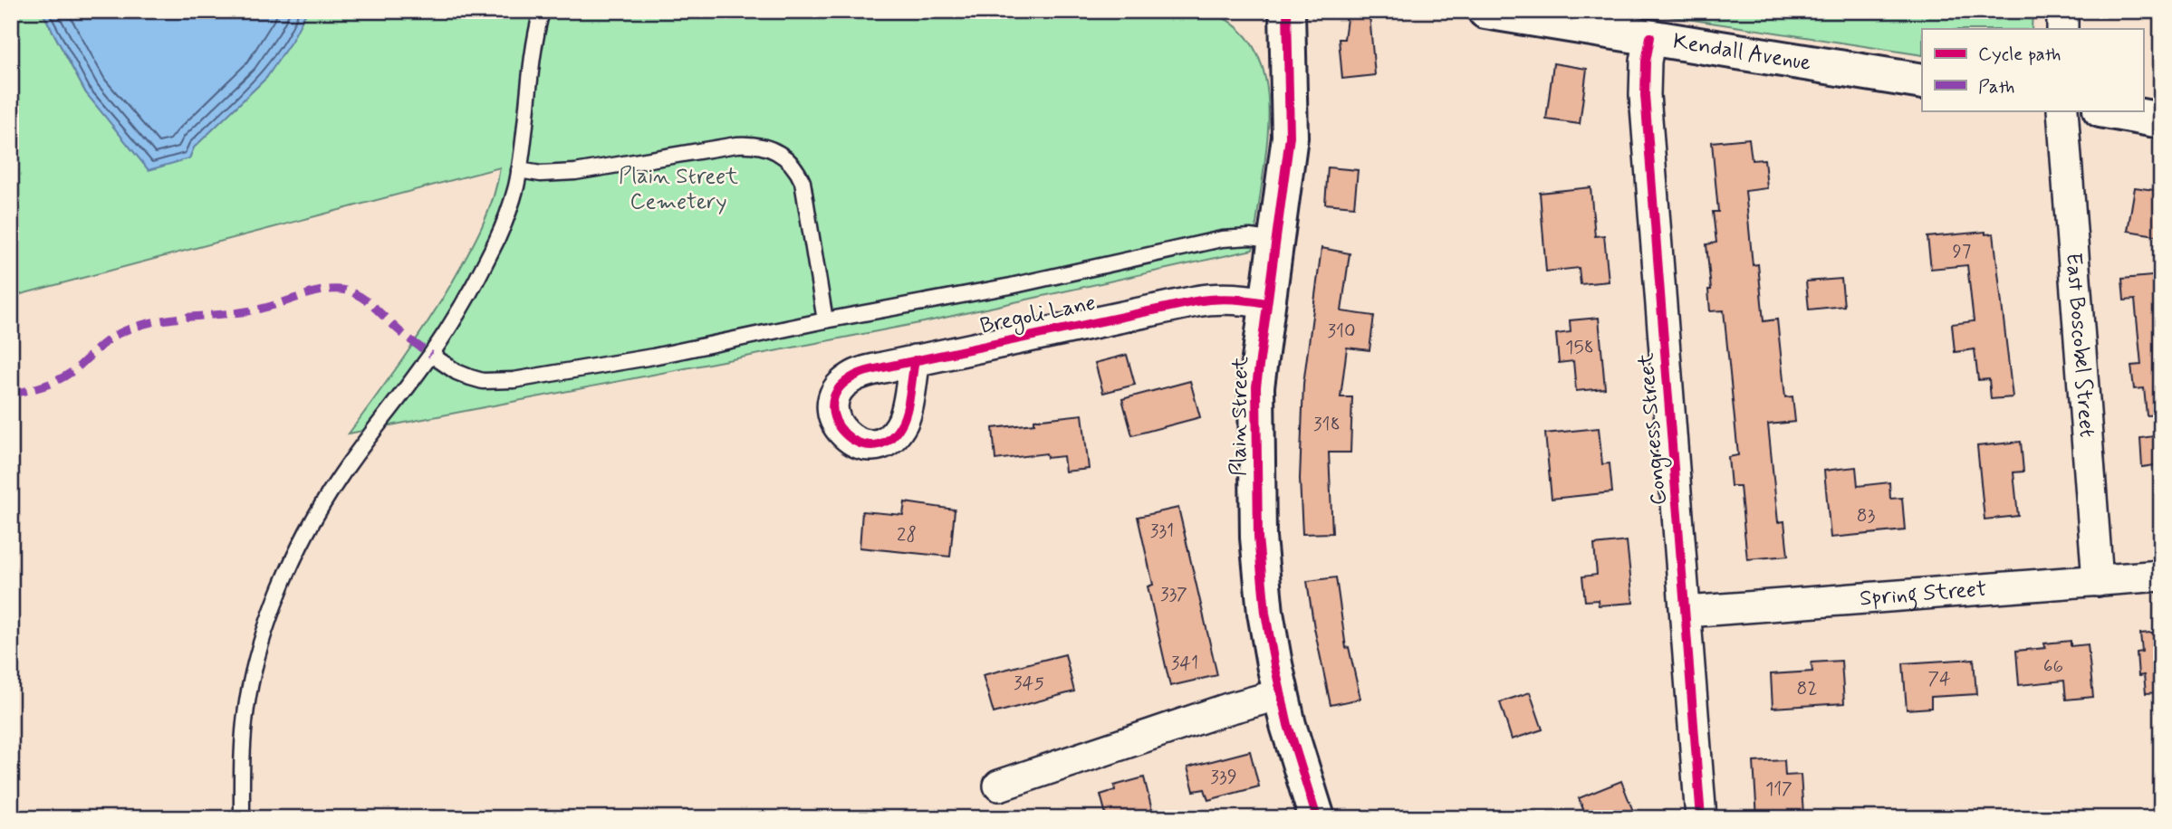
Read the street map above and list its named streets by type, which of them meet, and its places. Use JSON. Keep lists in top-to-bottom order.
{
  "streets": {
    "street": [
      "Kendall Avenue",
      "Bregoli Lane",
      "East Boscobel Street",
      "Plain Street",
      "Congress Street",
      "Spring Street"
    ]
  },
  "crossings": [
    ["Kendall Avenue", "Congress Street"],
    ["Bregoli Lane", "Plain Street"],
    ["East Boscobel Street", "Spring Street"],
    ["Congress Street", "Spring Street"]
  ],
  "parks": ["Plain Street Cemetery"],
  "house_numbers": [
    "97",
    "310",
    "158",
    "318",
    "83",
    "331",
    "28",
    "337",
    "341",
    "66",
    "74",
    "345",
    "82",
    "339",
    "117"
  ],
  "legend": ["Cycle path", "Path"]
}
